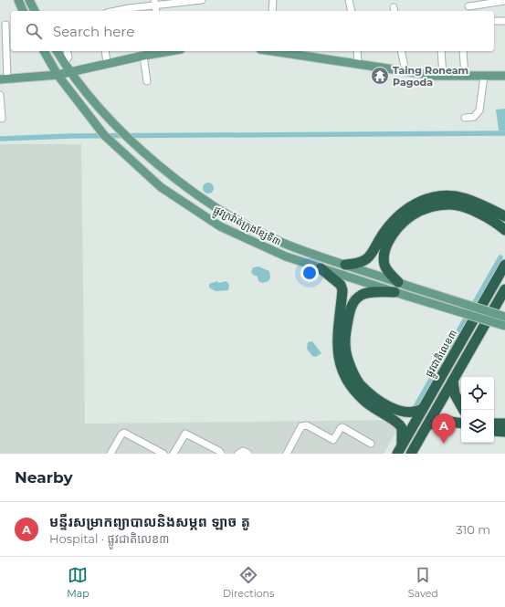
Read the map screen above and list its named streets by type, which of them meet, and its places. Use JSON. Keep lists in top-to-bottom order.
{
  "streets": {
    "highway": ["ផ្លូវជាតិលេខ៣"],
    "main road": ["ផ្លូវក្រវ៉ាត់ក្រុងខ្សែទី៣"]
  },
  "places": {
    "temple": ["Taing Roneam Pagoda"]
  },
  "page": {
    "search": "Search here",
    "pins": "A",
    "heading": "Nearby",
    "list": [
      {
        "mark": "A",
        "name": "មន្ទីរសម្រាកព្យាបាលនិងសម្ភព ឡាច តូ",
        "note": "Hospital · ផ្លូវជាតិលេខ៣",
        "value": "310 m"
      }
    ],
    "nav": ["Map", "Directions", "Saved"]
  }
}
